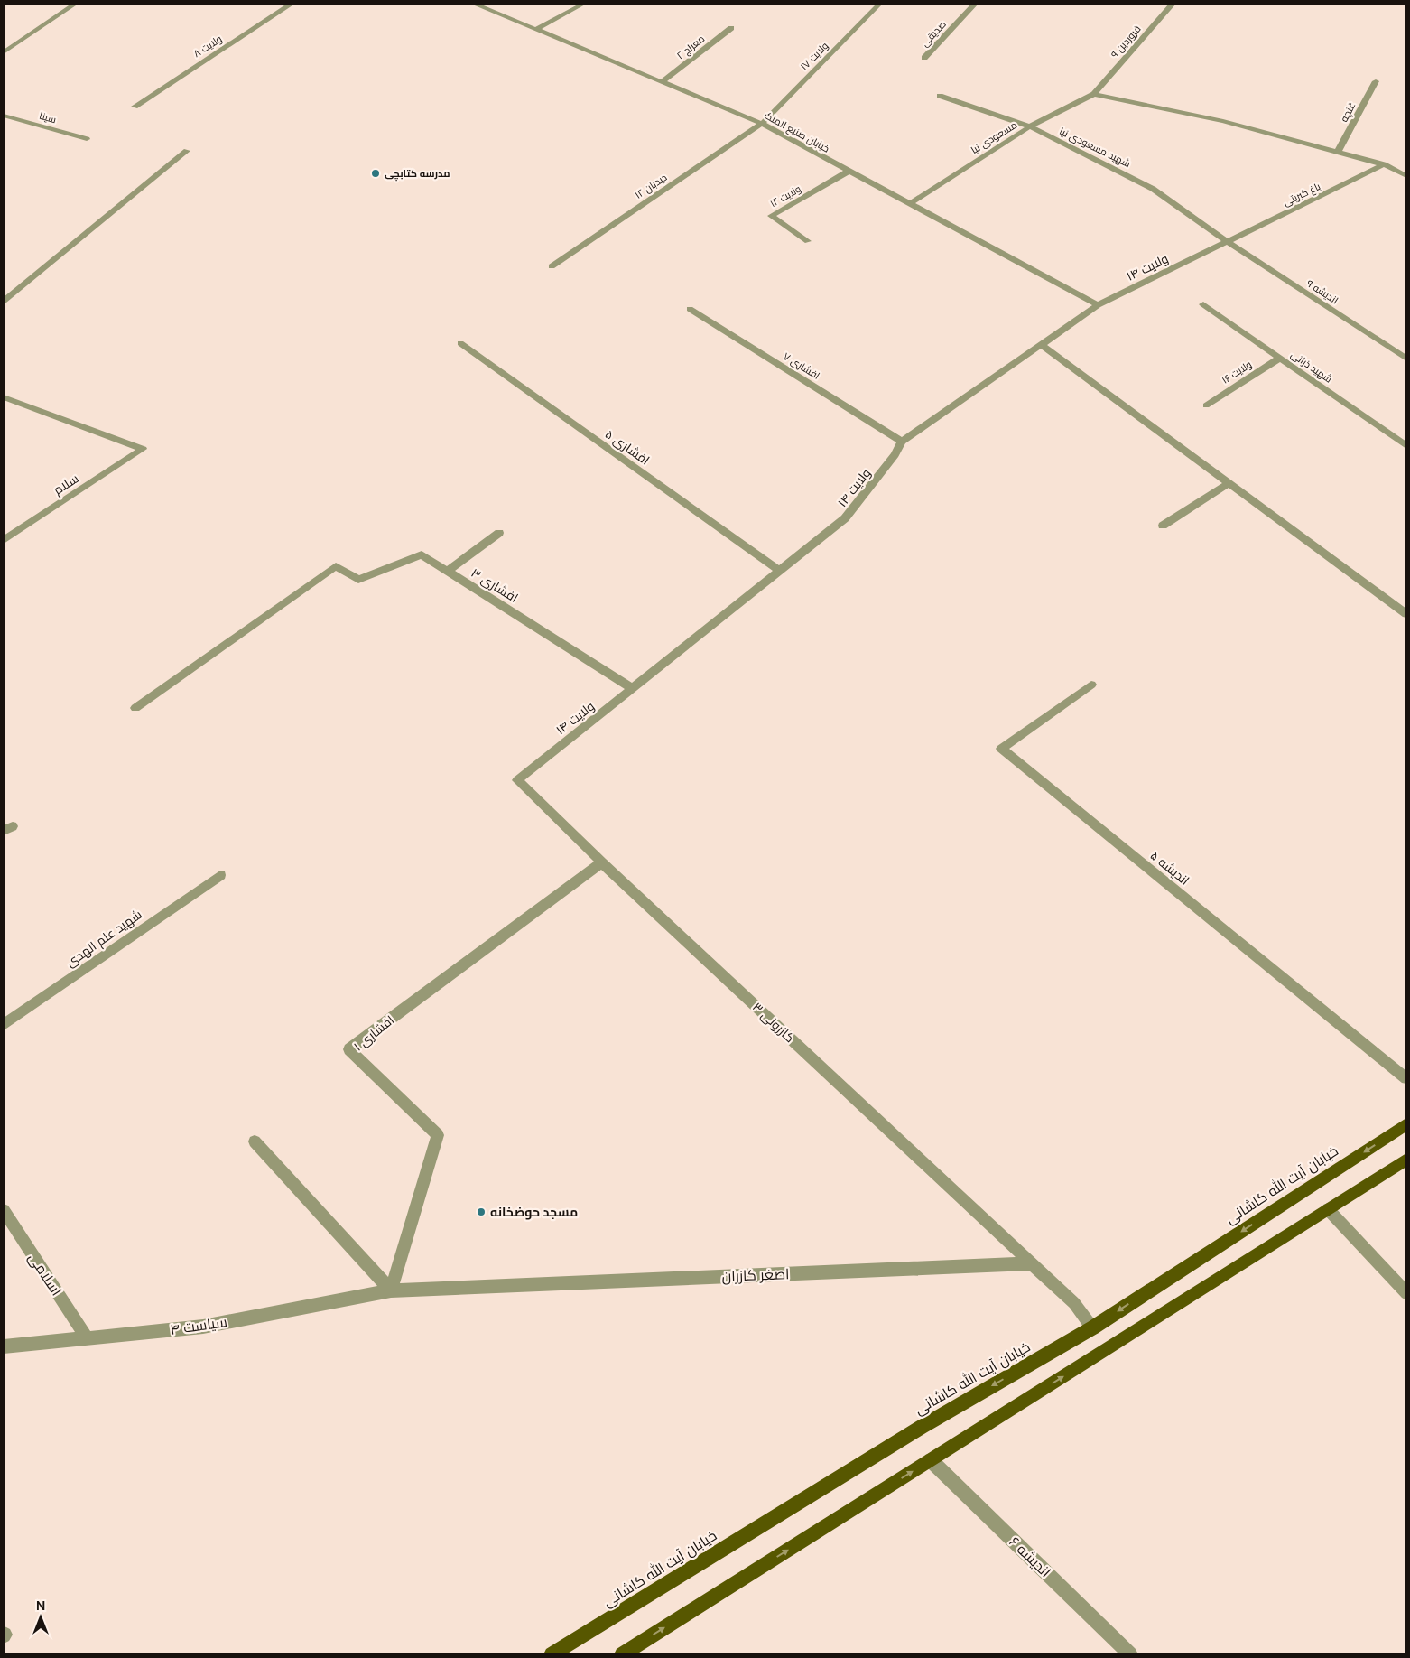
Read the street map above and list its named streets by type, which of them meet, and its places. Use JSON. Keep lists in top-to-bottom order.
{
  "streets": {
    "main road": ["خیابان آیت الله کاشانی"],
    "street": [
      "صدیقی",
      "فروردین ۹",
      "ولایت ۸",
      "معراج ۲",
      "ولایت ۱۷",
      "غنچه",
      "سینا",
      "خیابان صنیع الملک",
      "مسعودی نیا",
      "شهید مسعودی نیا",
      "دیدبان ۱۲",
      "باغ کبریتی",
      "ولایت ۱۲",
      "ولایت ۱۴",
      "اندیشه ۹",
      "افشاری ۷",
      "شهید ذراتی",
      "ولایت ۱۶",
      "افشاری ۵",
      "سلام",
      "افشاری ۳",
      "اندیشه ۵",
      "شهید علم الهدی",
      "کازرونی ۳",
      "افشاری ۱",
      "اسلامی",
      "اصغر کازران",
      "سیاست ۴",
      "اندیشه ۶"
    ]
  },
  "crossings": [
    ["فروردین ۹", "مسعودی نیا"],
    ["معراج ۲", "خیابان صنیع الملک"],
    ["ولایت ۱۷", "خیابان صنیع الملک"],
    ["ولایت ۱۷", "دیدبان ۱۲"],
    ["خیابان صنیع الملک", "مسعودی نیا"],
    ["خیابان صنیع الملک", "دیدبان ۱۲"],
    ["خیابان صنیع الملک", "ولایت ۱۲"],
    ["خیابان صنیع الملک", "ولایت ۱۴"],
    ["مسعودی نیا", "شهید مسعودی نیا"],
    ["شهید مسعودی نیا", "باغ کبریتی"],
    ["شهید مسعودی نیا", "ولایت ۱۴"],
    ["شهید مسعودی نیا", "اندیشه ۹"],
    ["باغ کبریتی", "ولایت ۱۴"],
    ["باغ کبریتی", "اندیشه ۹"],
    ["ولایت ۱۴", "اندیشه ۹"],
    ["ولایت ۱۴", "افشاری ۷"],
    ["ولایت ۱۴", "افشاری ۵"],
    ["ولایت ۱۴", "افشاری ۳"],
    ["ولایت ۱۴", "کازرونی ۳"],
    ["شهید ذراتی", "ولایت ۱۶"],
    ["کازرونی ۳", "افشاری ۱"],
    ["کازرونی ۳", "اصغر کازران"],
    ["افشاری ۱", "اصغر کازران"],
    ["افشاری ۱", "سیاست ۴"],
    ["اسلامی", "سیاست ۴"],
    ["اصغر کازران", "سیاست ۴"]
  ],
  "places": ["مدرسه کتابچی", "مسجد حوضخانه"],
  "north": "top"
}
